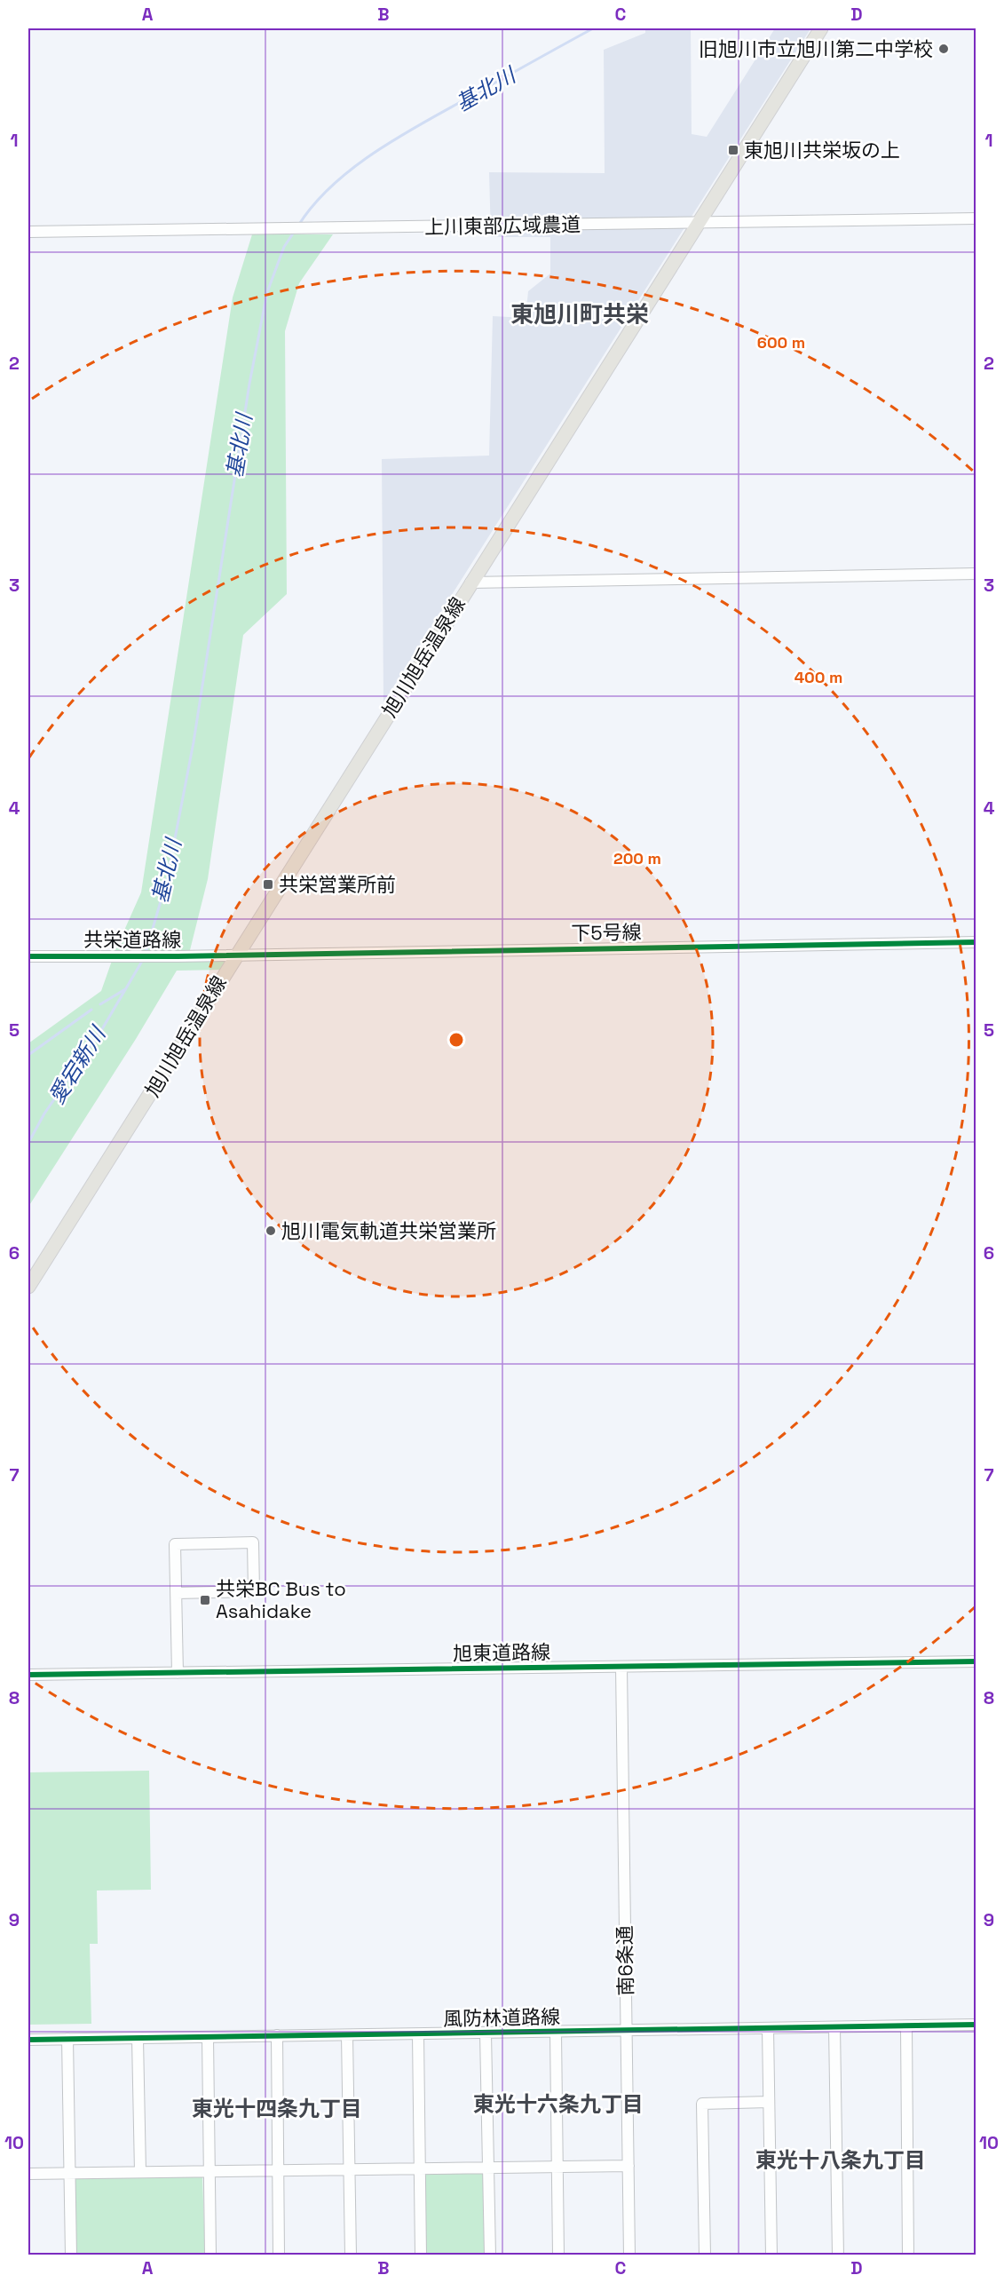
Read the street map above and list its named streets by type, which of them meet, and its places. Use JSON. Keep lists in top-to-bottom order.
{
  "streets": {
    "main road": ["旭川旭岳温泉線"],
    "street": [
      "上川東部広域農道",
      "下5号線",
      "共栄道路線",
      "旭東道路線",
      "南6条通",
      "風防林道路線"
    ]
  },
  "crossings": [
    ["上川東部広域農道", "旭川旭岳温泉線"],
    ["旭川旭岳温泉線", "下5号線"],
    ["旭川旭岳温泉線", "共栄道路線"],
    ["下5号線", "共栄道路線"],
    ["旭東道路線", "南6条通"],
    ["南6条通", "風防林道路線"]
  ],
  "districts": [
    "東旭川町共栄",
    "東光十六条九丁目",
    "東光十四条九丁目",
    "東光十八条九丁目"
  ],
  "water": ["基北川", "愛宕新川"],
  "places": {
    "other": ["旧旭川市立旭川第二中学校", "旭川電気軌道共栄営業所"],
    "transit": ["東旭川共栄坂の上", "共栄営業所前", "共栄BC Bus to Asahidake"]
  },
  "grid": {
    "columns": [
      "A",
      "B",
      "C",
      "D"
    ],
    "rows": [
      "1",
      "2",
      "3",
      "4",
      "5",
      "6",
      "7",
      "8",
      "9",
      "10"
    ]
  },
  "rings": ["600 m", "400 m", "200 m"]
}
